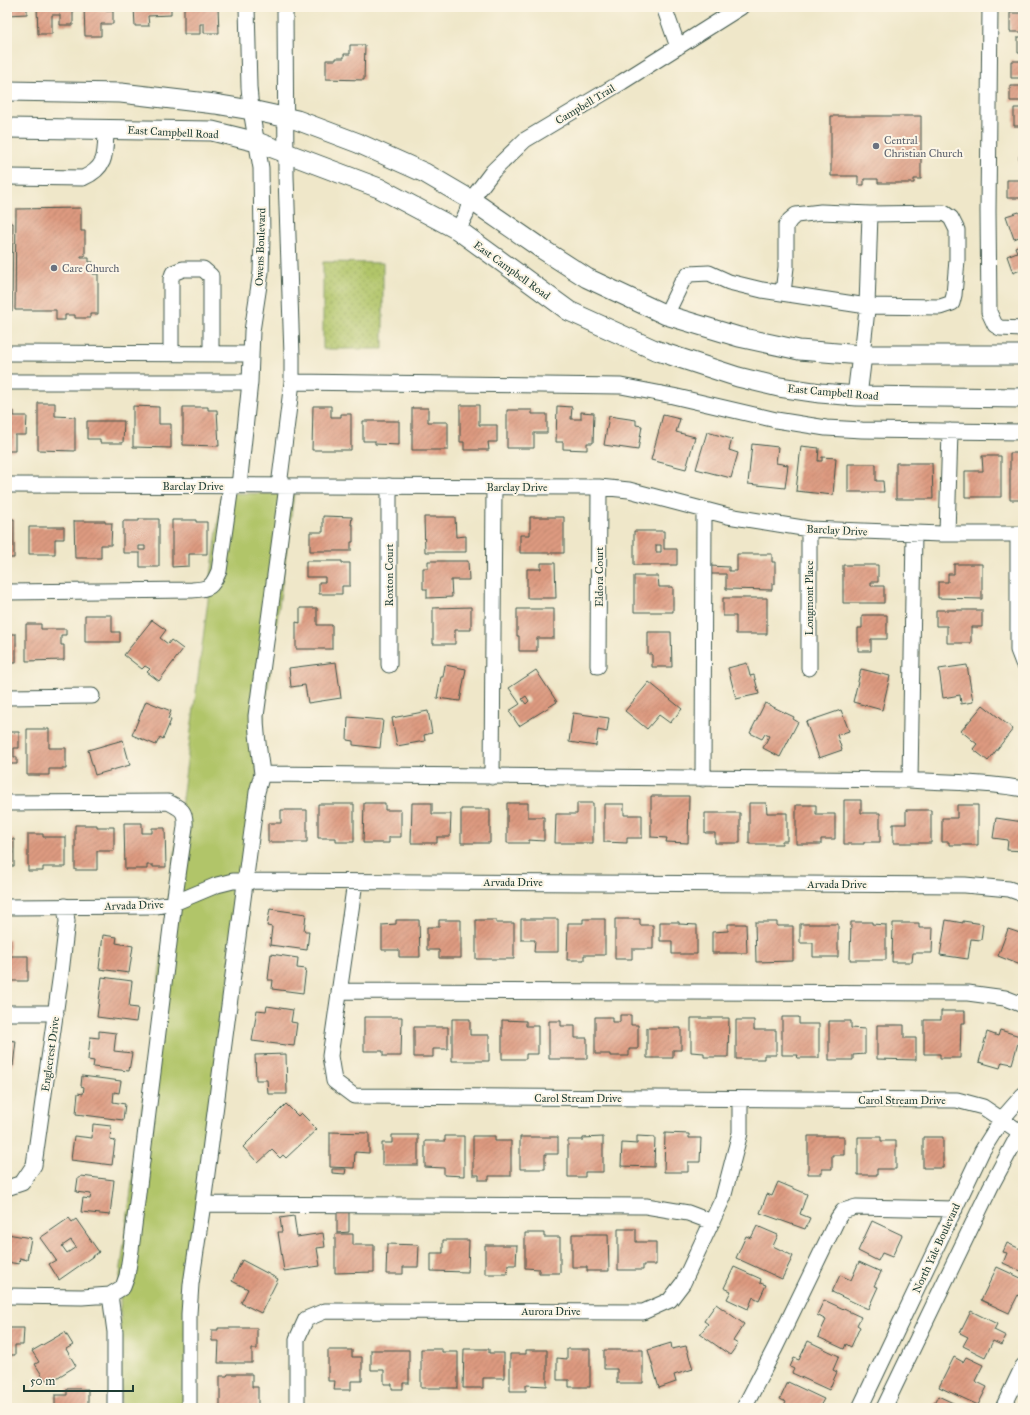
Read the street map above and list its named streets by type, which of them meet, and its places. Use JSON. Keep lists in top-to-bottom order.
{
  "streets": {
    "main road": ["East Campbell Road"],
    "street": [
      "Campbell Trail",
      "Owens Boulevard",
      "Barclay Drive",
      "Roxton Court",
      "Eldora Court",
      "Longmont Place",
      "Arvada Drive",
      "Englecrest Drive",
      "Carol Stream Drive",
      "North Yale Boulevard",
      "Aurora Drive"
    ]
  },
  "crossings": [
    ["Campbell Trail", "East Campbell Road"],
    ["East Campbell Road", "Owens Boulevard"],
    ["Owens Boulevard", "Barclay Drive"],
    ["Barclay Drive", "Roxton Court"],
    ["Barclay Drive", "Eldora Court"],
    ["Barclay Drive", "Longmont Place"],
    ["Arvada Drive", "Englecrest Drive"],
    ["Arvada Drive", "Carol Stream Drive"],
    ["Carol Stream Drive", "North Yale Boulevard"],
    ["Carol Stream Drive", "Aurora Drive"]
  ],
  "places": ["Central Christian Church", "Care Church"],
  "scale_bar": "50 m"
}
